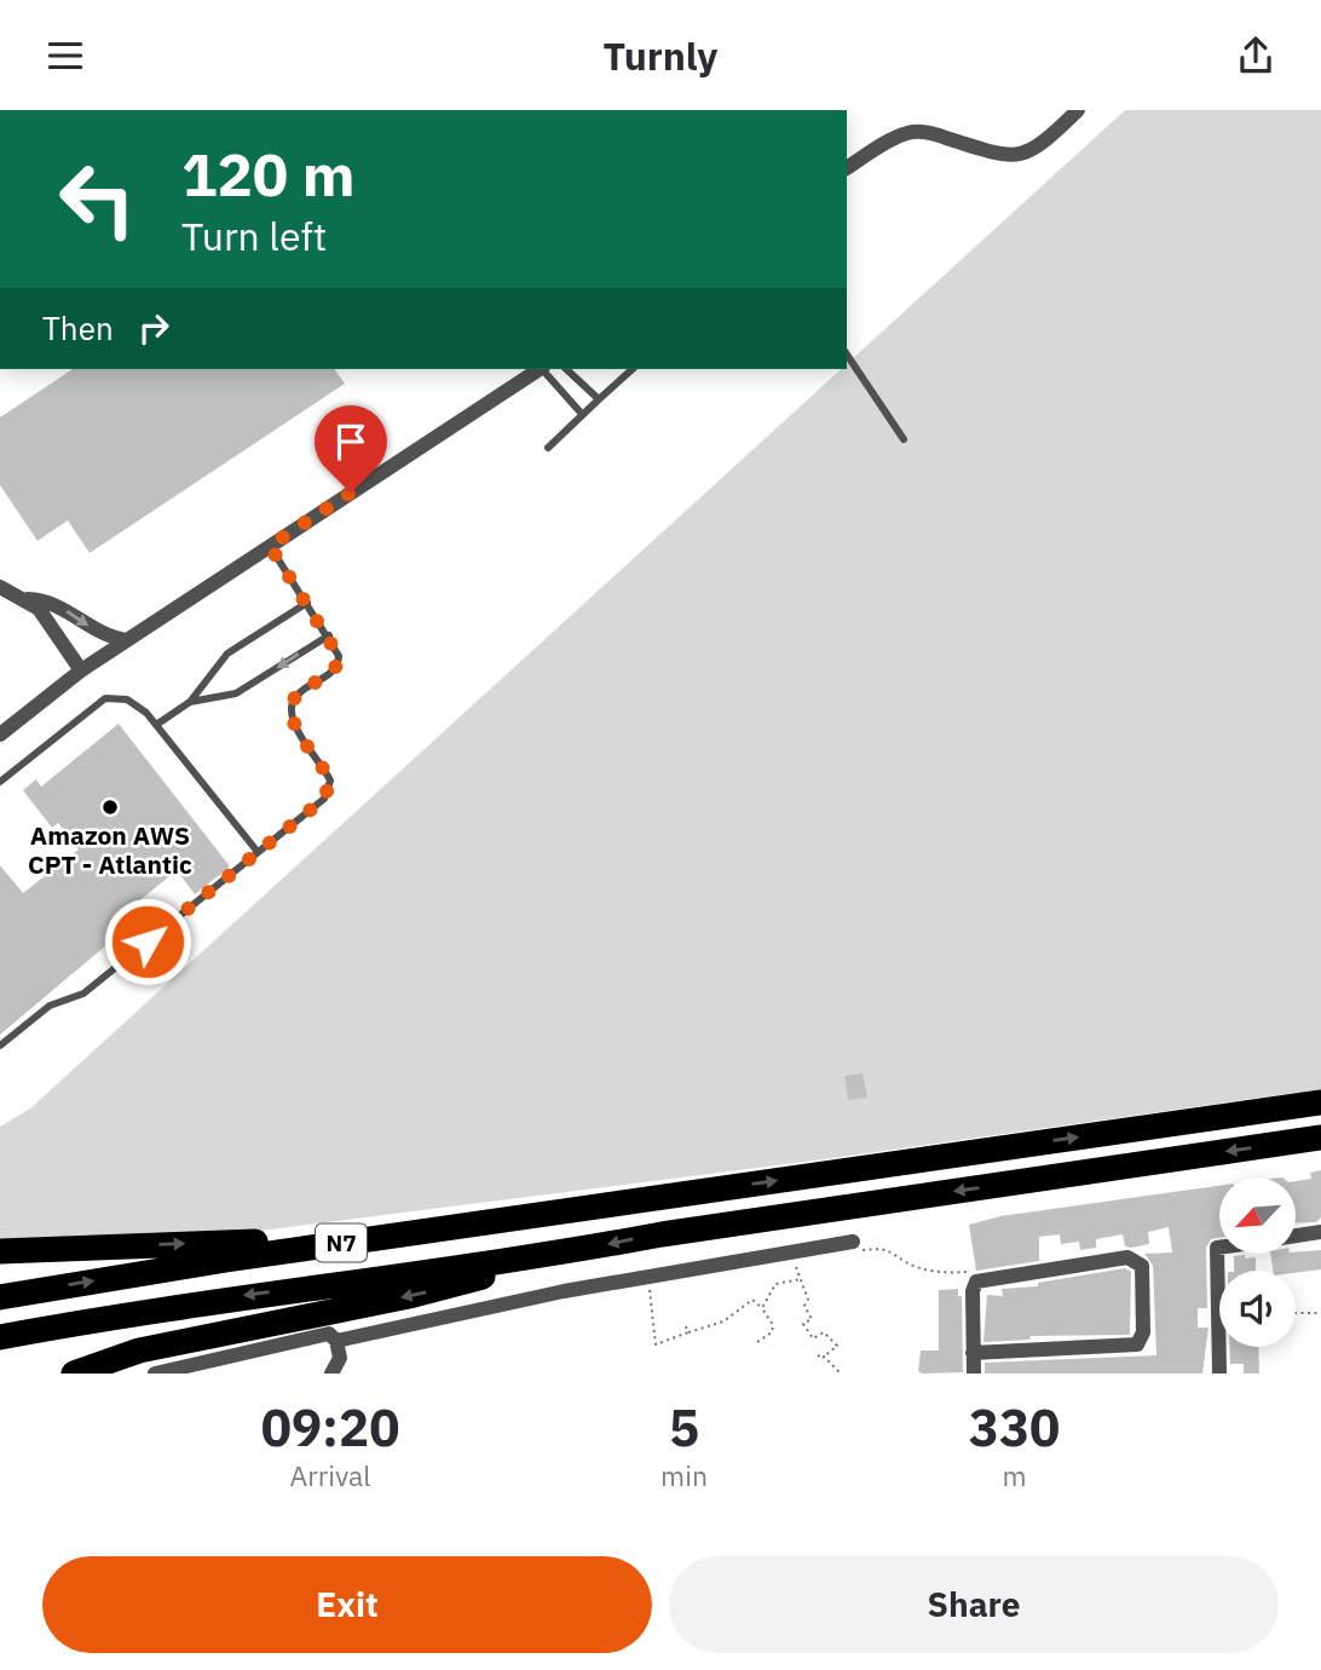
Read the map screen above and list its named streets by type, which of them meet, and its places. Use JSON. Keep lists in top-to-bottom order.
{
  "streets": {
    "highway": ["N7"]
  },
  "places": ["Amazon AWS CPT - Atlantic"],
  "north": "bottom left",
  "page": {
    "header": "Turnly",
    "turn": ["120 m", "Turn left"],
    "then": "Then",
    "eta": [
      "09:20",
      "Arrival",
      "5",
      "min",
      "330",
      "m"
    ],
    "buttons": ["Exit", "Share"]
  }
}
